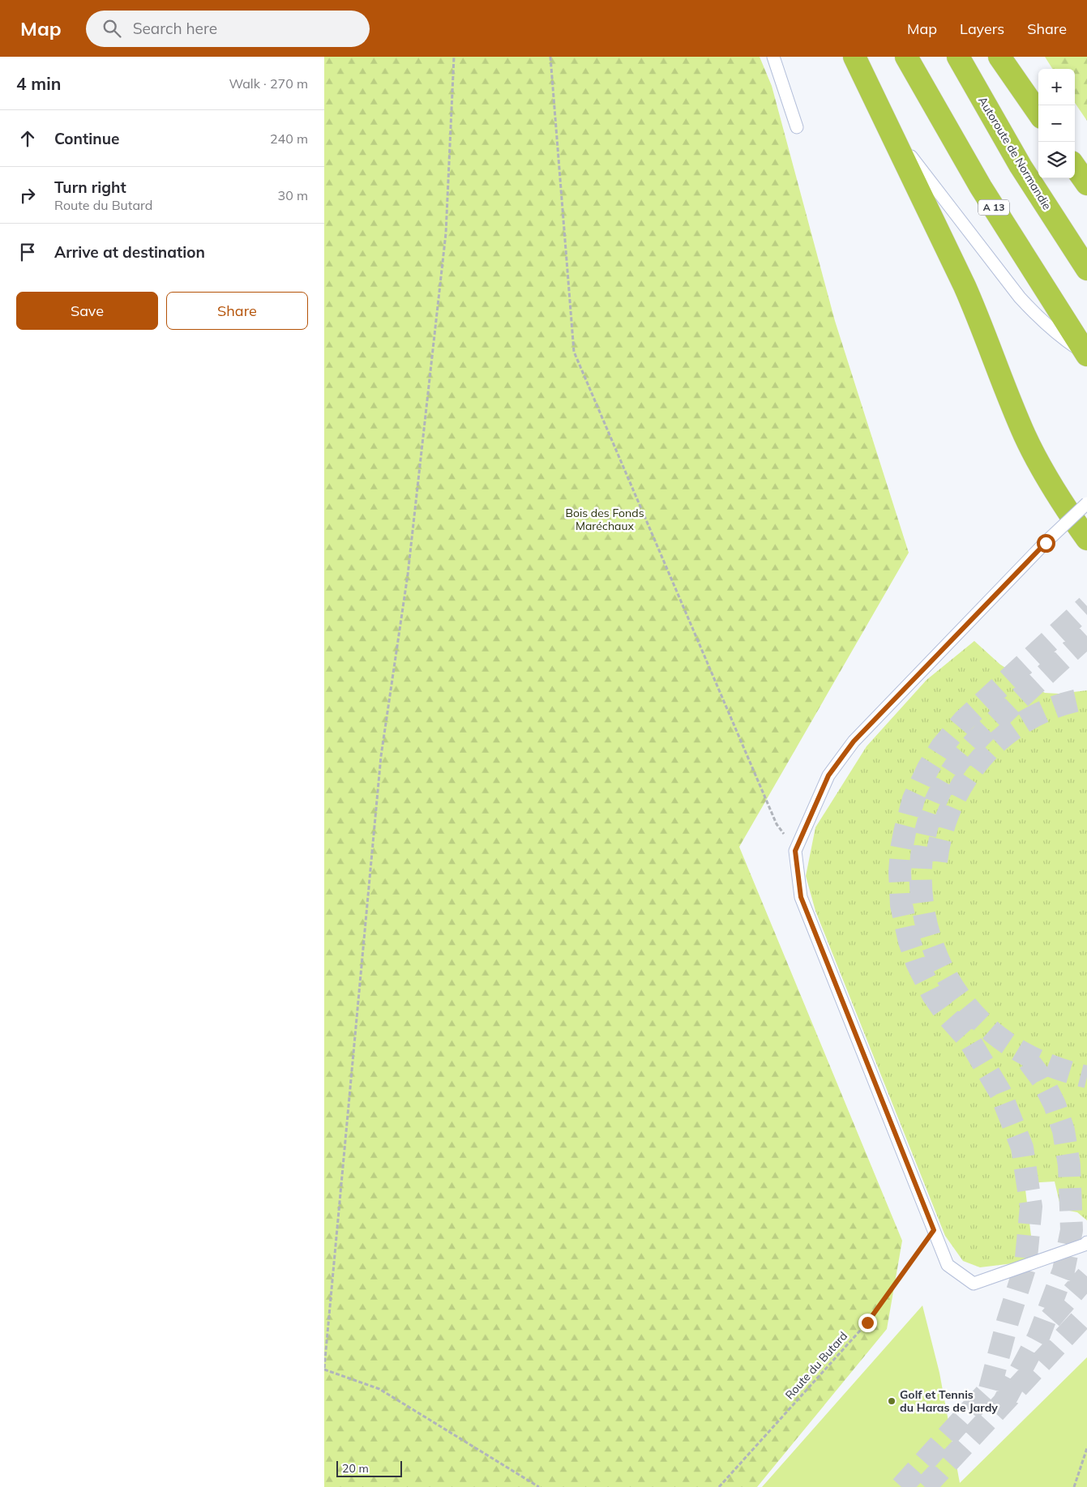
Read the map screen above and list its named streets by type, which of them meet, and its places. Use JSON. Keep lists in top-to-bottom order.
{
  "streets": {
    "highway": ["Autoroute de Normandie", "A 13"],
    "path": ["Route du Butard"]
  },
  "parks": ["Bois des Fonds Maréchaux"],
  "places": ["Golf et Tennis du Haras de Jardy"],
  "scale_bar": "20 m",
  "page": {
    "header": "Map",
    "search": "Search here",
    "nav": ["Map", "Layers", "Share"],
    "heading": ["4 min", "Walk · 270 m"],
    "map_buttons": ["+", "−"],
    "list": [
      ["Continue", "240 m"],
      ["Turn right", "Route du Butard", "30 m"],
      "Arrive at destination"
    ],
    "buttons": ["Save", "Share"],
    "scale": "20 m"
  }
}
